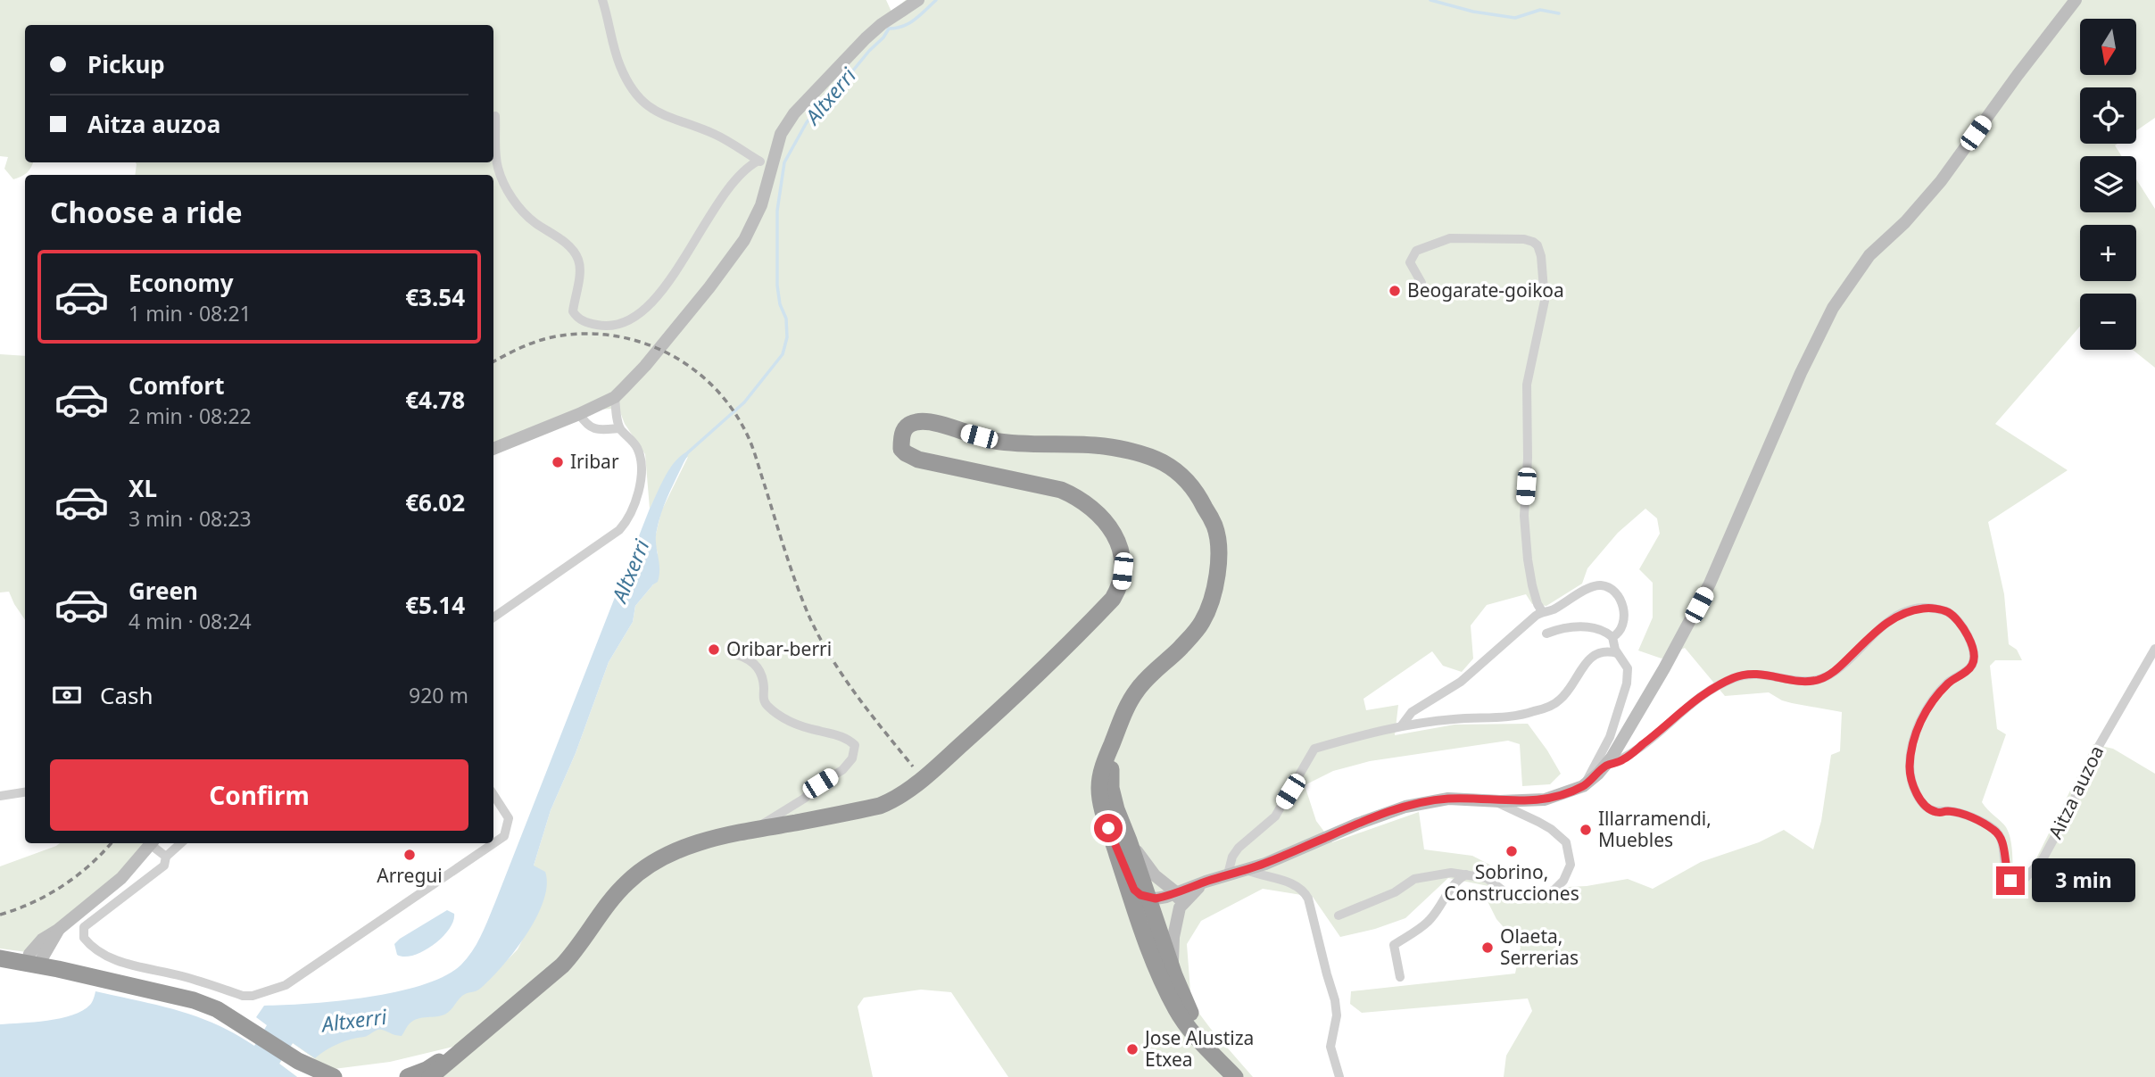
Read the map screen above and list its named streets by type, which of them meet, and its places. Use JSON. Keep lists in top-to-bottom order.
{
  "streets": {
    "street": ["Aitza auzoa"]
  },
  "water": ["Altxerri"],
  "places": [
    "Beogarate-goikoa",
    "Iribar",
    "Oribar-berri",
    "Illarramendi, Muebles",
    "Sobrino, Construcciones",
    "Arregui",
    "Olaeta, Serrerias",
    "Jose Alustiza Etxea"
  ],
  "north": "bottom",
  "page": {
    "map_buttons": ["+", "−"],
    "banner": ["Pickup", "Aitza auzoa"],
    "heading": "Choose a ride",
    "list": [
      {
        "name": "Economy",
        "note": "1 min · 08:21",
        "value": "€3.54"
      },
      {
        "name": "Comfort",
        "note": "2 min · 08:22",
        "value": "€4.78"
      },
      {
        "name": "XL",
        "note": "3 min · 08:23",
        "value": "€6.02"
      },
      {
        "name": "Green",
        "note": "4 min · 08:24",
        "value": "€5.14"
      }
    ],
    "pay": ["Cash", "920 m"],
    "buttons": "Confirm",
    "bubble": "3 min"
  }
}
